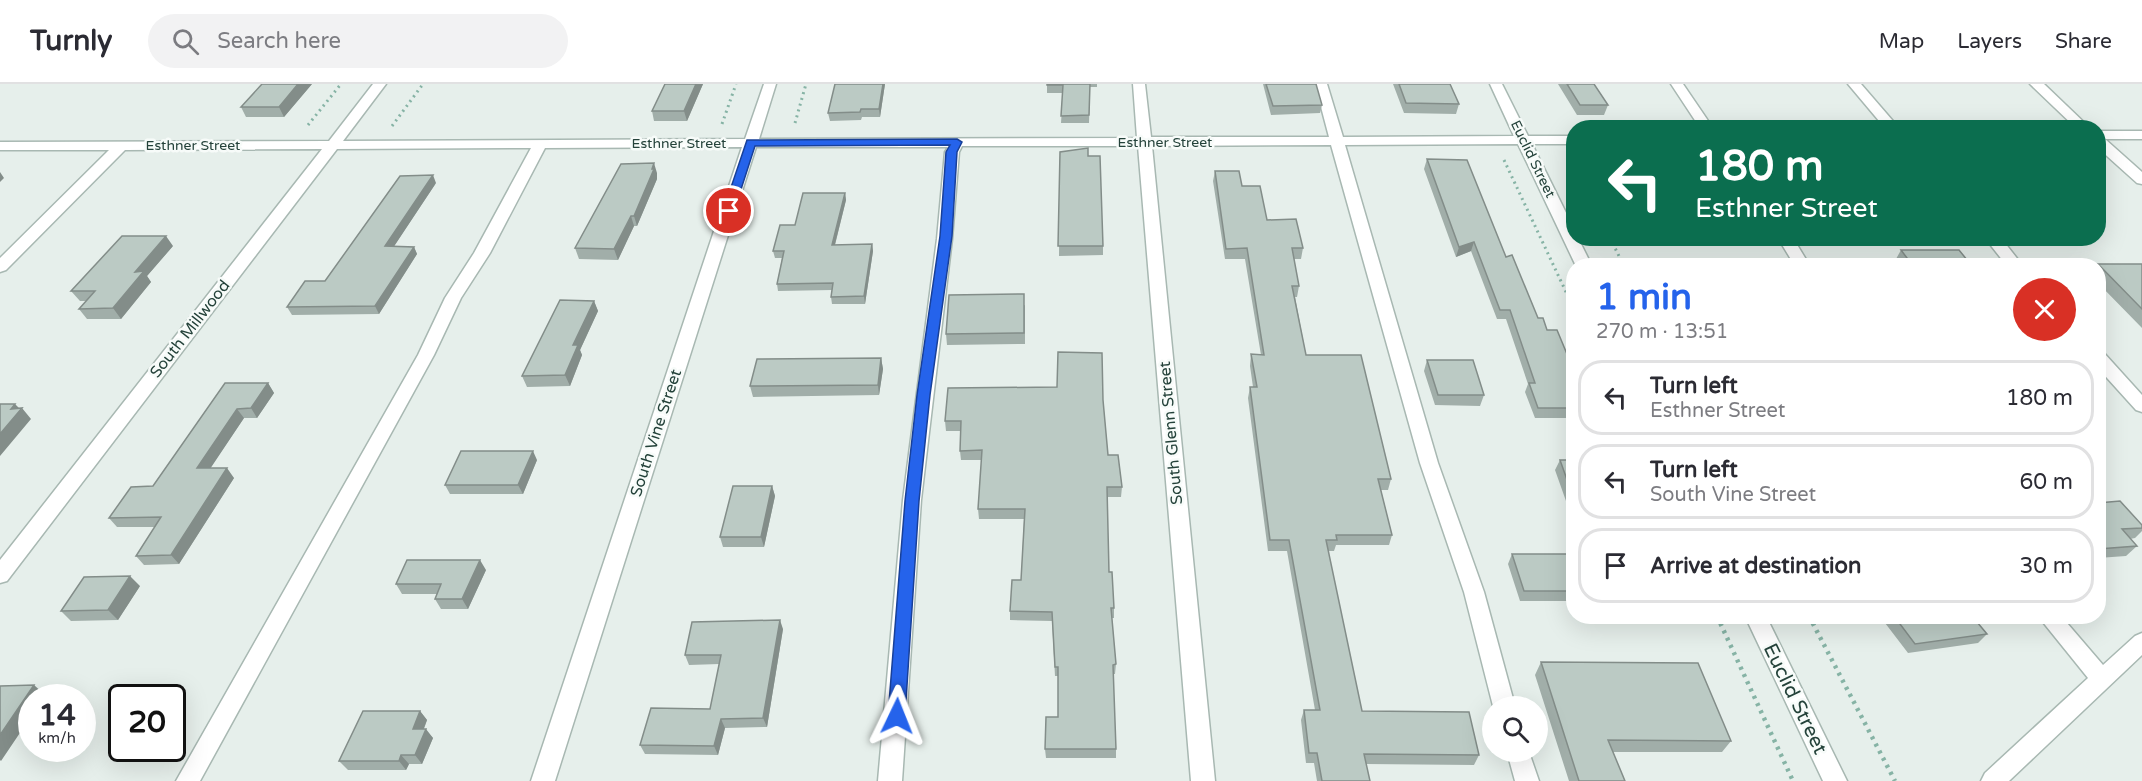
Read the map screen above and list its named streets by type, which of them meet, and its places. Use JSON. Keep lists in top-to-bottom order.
{
  "streets": {
    "street": [
      "Esthner Street",
      "Euclid Street",
      "South Millwood",
      "South Vine Street",
      "South Glenn Street"
    ]
  },
  "crossings": [
    ["Esthner Street", "Euclid Street"],
    ["Esthner Street", "South Millwood"],
    ["Esthner Street", "South Vine Street"],
    ["Esthner Street", "South Glenn Street"]
  ],
  "page": {
    "header": "Turnly",
    "search": "Search here",
    "nav": ["Map", "Layers", "Share"],
    "turn": ["180 m", "Esthner Street"],
    "heading": ["1 min", "270 m · 13:51"],
    "list": [
      {
        "name": "Turn left",
        "note": "Esthner Street",
        "value": "180 m"
      },
      {
        "name": "Turn left",
        "note": "South Vine Street",
        "value": "60 m"
      },
      {
        "name": "Arrive at destination",
        "value": "30 m"
      }
    ],
    "speed": "14 km/h",
    "limit": "20"
  }
}
